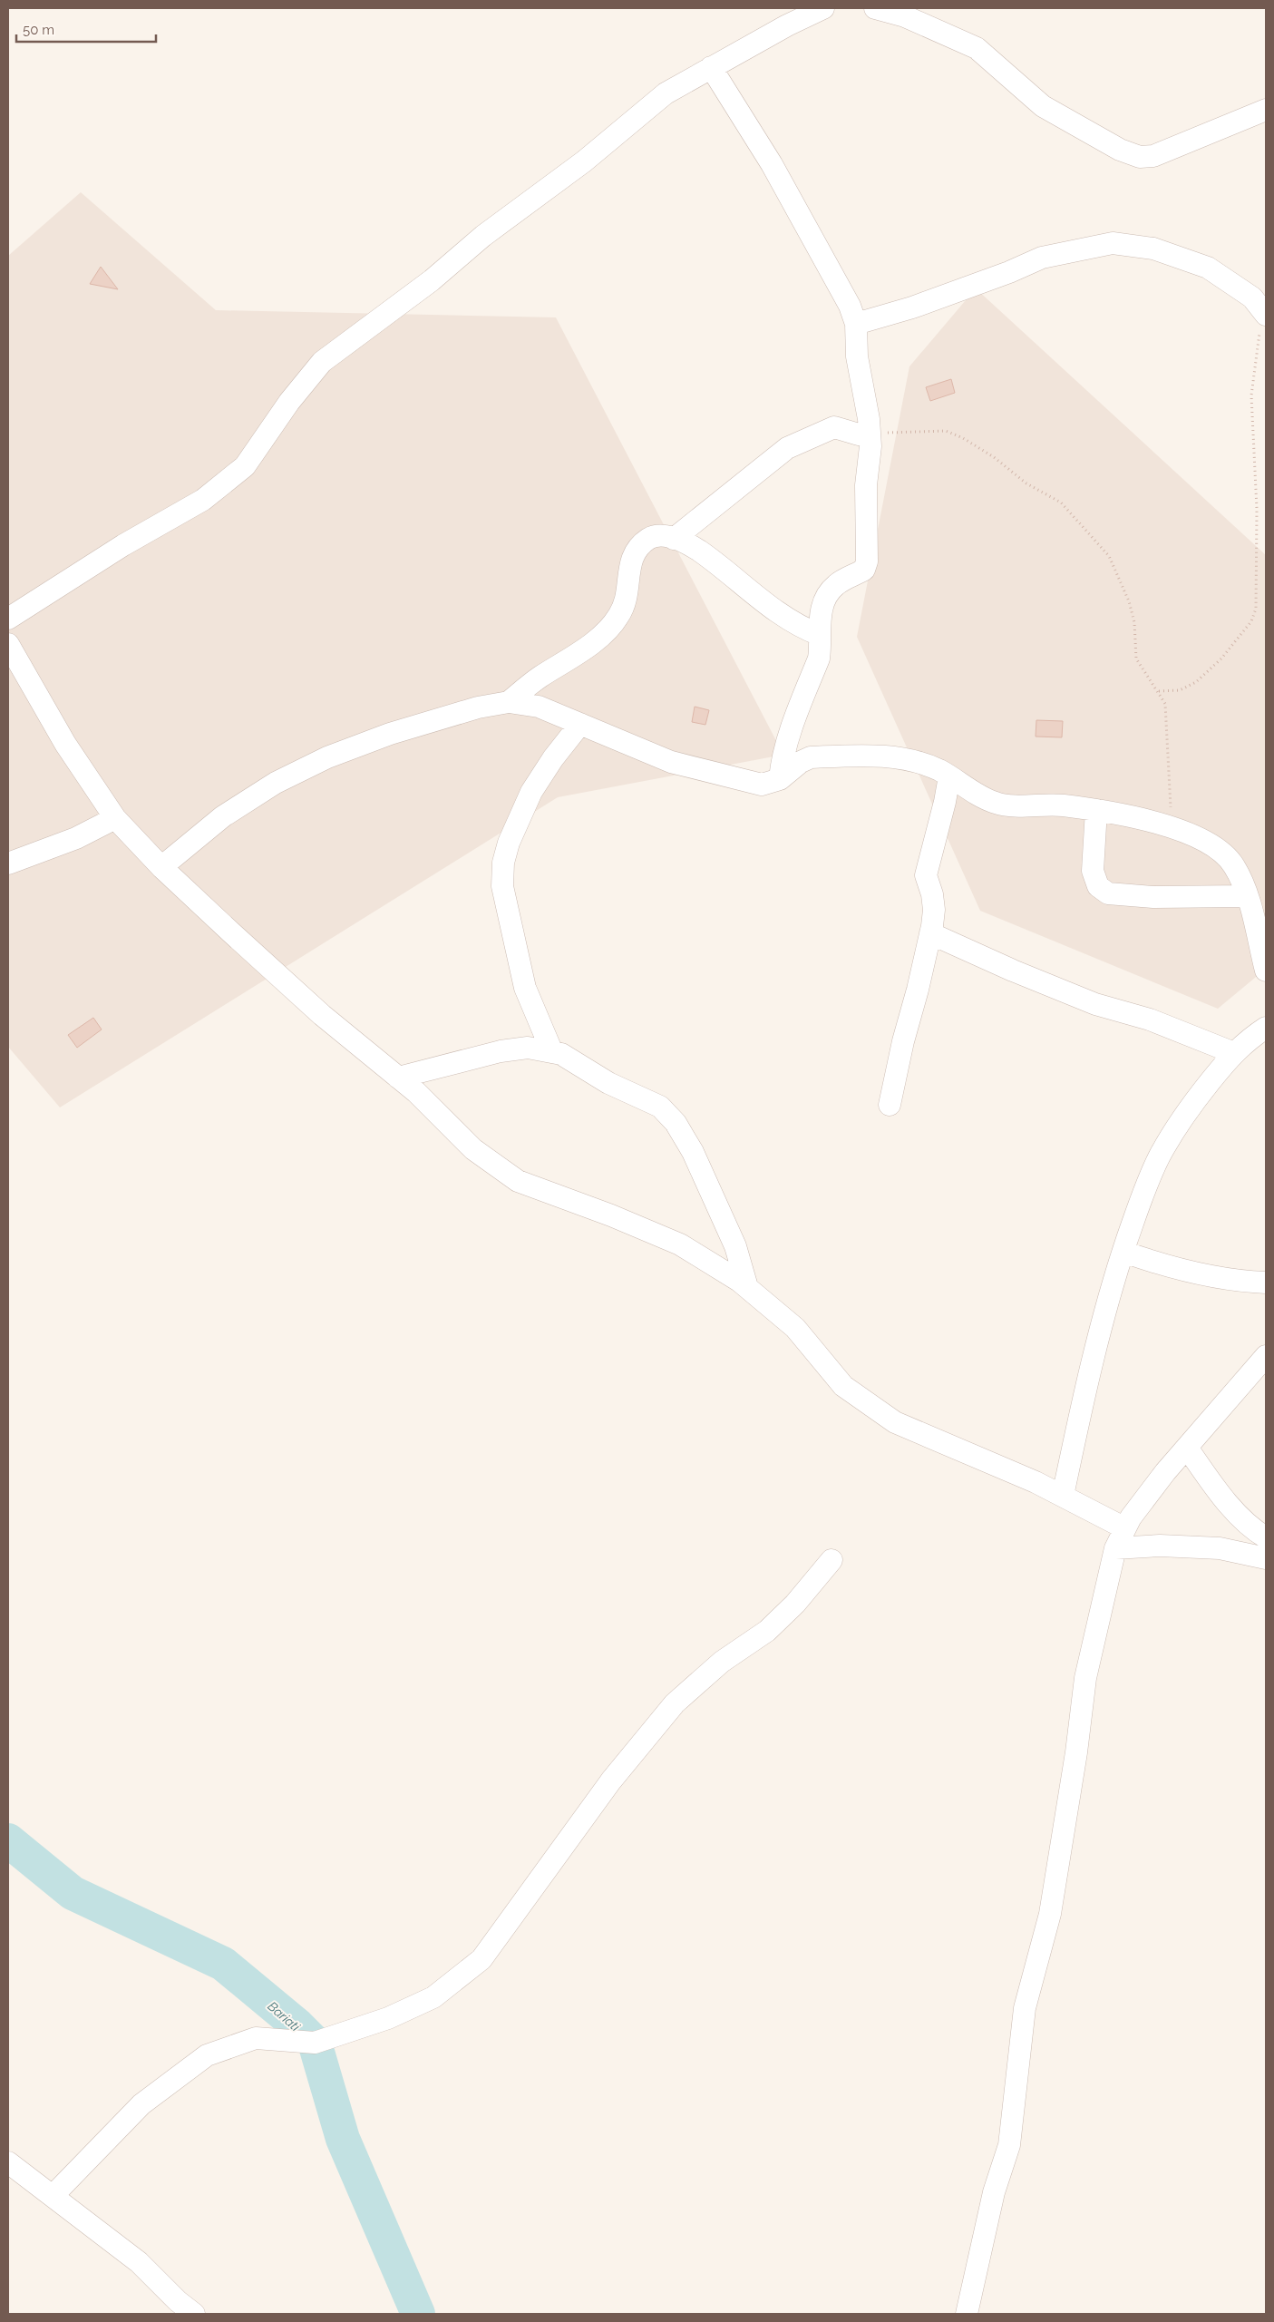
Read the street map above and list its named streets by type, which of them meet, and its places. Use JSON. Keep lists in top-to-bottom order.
{
  "water": ["Bariati"],
  "scale_bar": "50 m"
}
